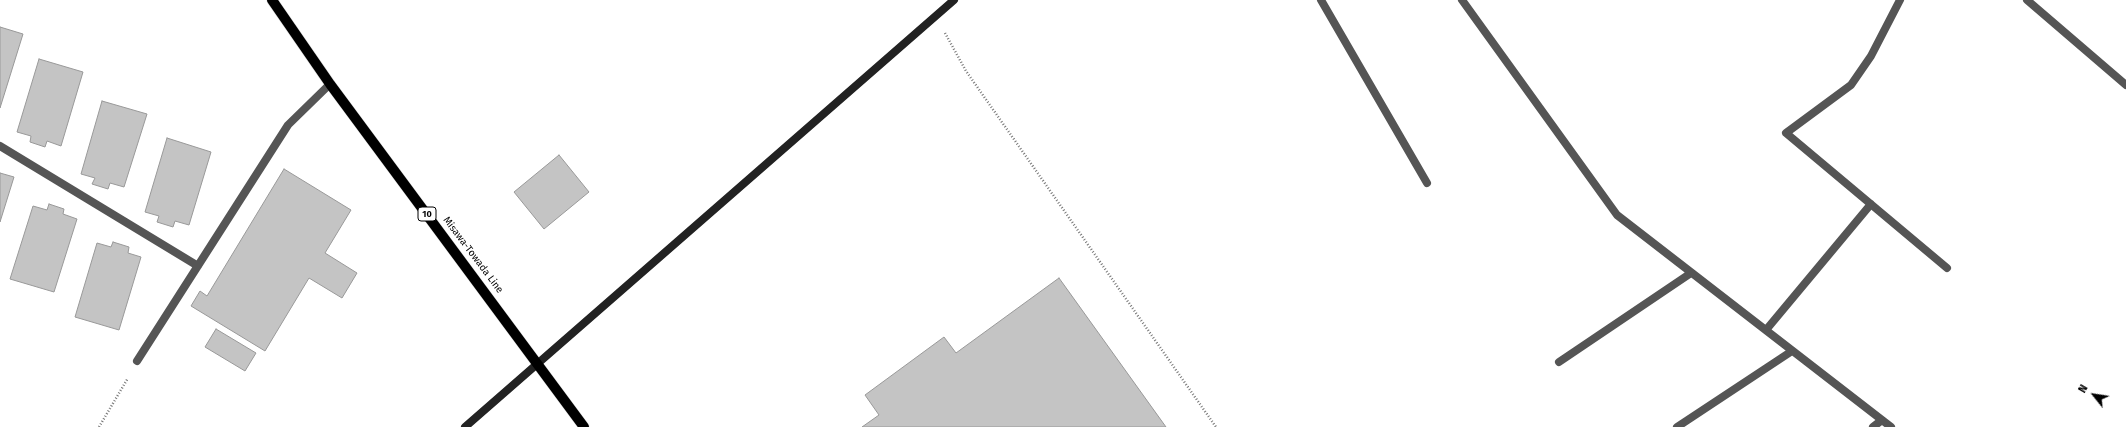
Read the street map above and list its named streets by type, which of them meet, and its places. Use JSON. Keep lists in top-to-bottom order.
{
  "streets": {
    "main road": ["10", "Misawa-Towada Line"]
  },
  "north": "top left"
}
